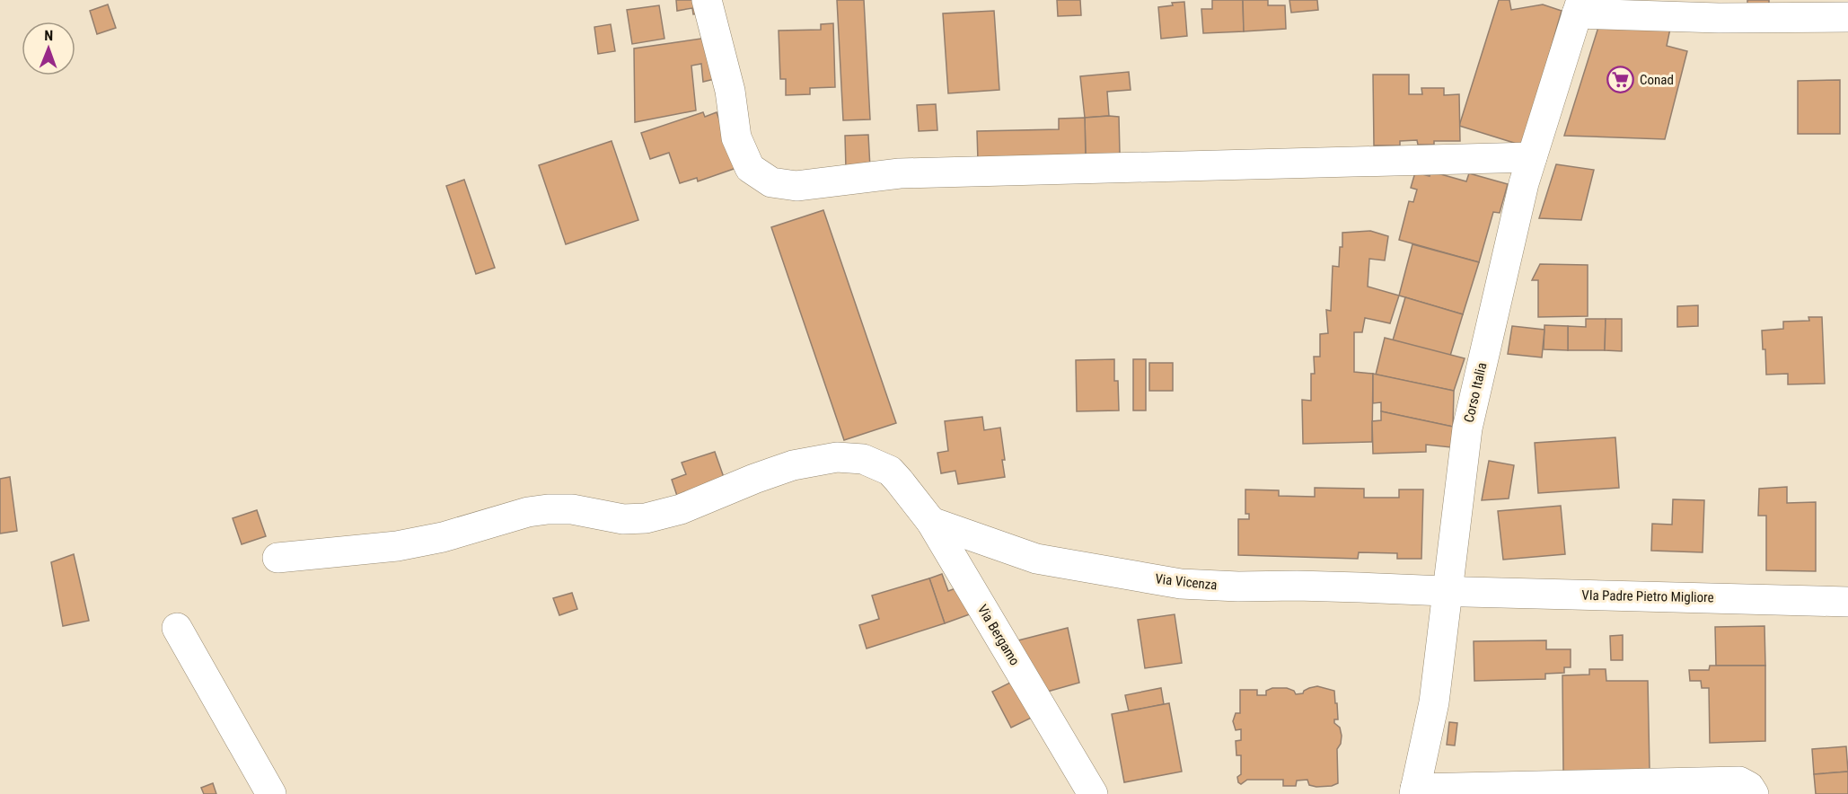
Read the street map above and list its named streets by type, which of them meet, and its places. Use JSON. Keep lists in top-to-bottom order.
{
  "streets": {
    "street": [
      "Corso Italia",
      "Via Vicenza",
      "VIa Padre Pietro Migliore",
      "Via Bergamo"
    ]
  },
  "crossings": [
    ["Corso Italia", "Via Vicenza"],
    ["Corso Italia", "VIa Padre Pietro Migliore"],
    ["Via Vicenza", "VIa Padre Pietro Migliore"],
    ["Via Vicenza", "Via Bergamo"]
  ],
  "places": {
    "supermarket": ["Conad"]
  },
  "north": "top"
}
